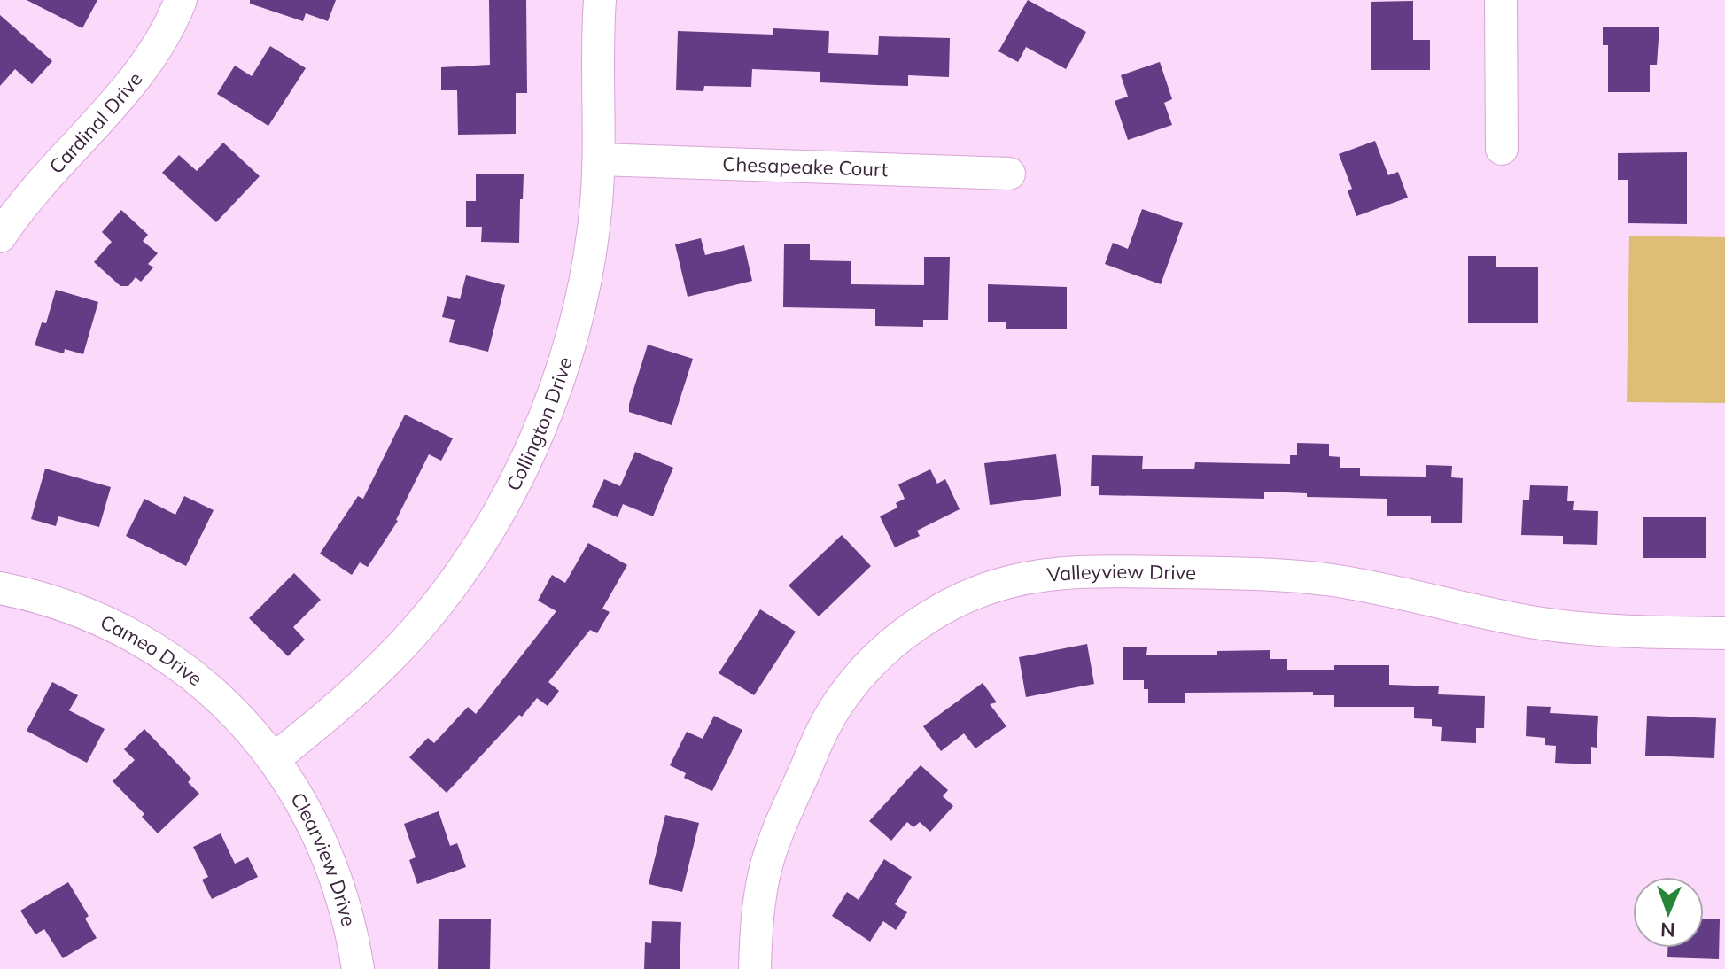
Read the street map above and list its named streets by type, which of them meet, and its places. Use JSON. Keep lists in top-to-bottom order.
{
  "streets": {
    "street": [
      "Cardinal Drive",
      "Chesapeake Court",
      "Collington Drive",
      "Valleyview Drive",
      "Cameo Drive",
      "Clearview Drive"
    ]
  },
  "crossings": [
    ["Chesapeake Court", "Collington Drive"],
    ["Collington Drive", "Cameo Drive"],
    ["Collington Drive", "Clearview Drive"],
    ["Cameo Drive", "Clearview Drive"]
  ],
  "north": "bottom"
}
